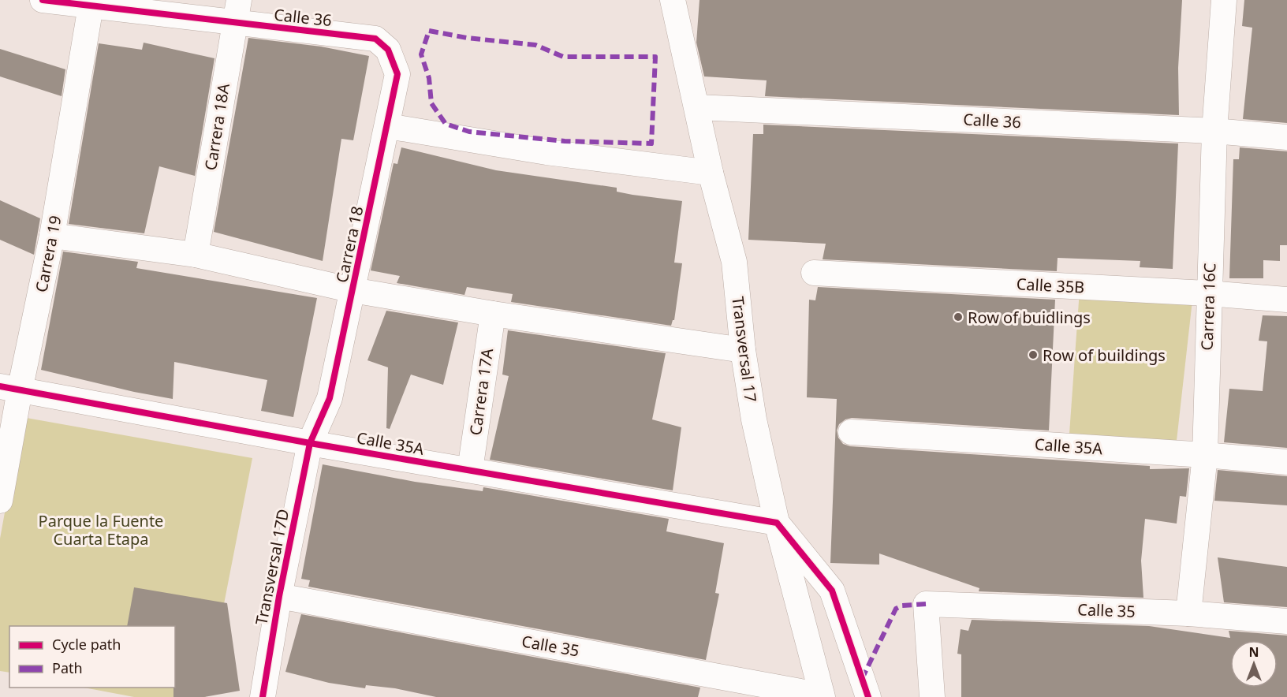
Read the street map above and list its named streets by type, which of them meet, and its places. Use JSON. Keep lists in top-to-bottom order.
{
  "streets": {
    "street": [
      "Calle 36",
      "Carrera 18A",
      "Carrera 18",
      "Carrera 19",
      "Calle 35B",
      "Carrera 16C",
      "Transversal 17",
      "Carrera 17A",
      "Calle 35A",
      "Transversal 17D",
      "Calle 35"
    ]
  },
  "crossings": [
    ["Calle 36", "Carrera 18A"],
    ["Calle 36", "Carrera 18"],
    ["Calle 36", "Carrera 19"],
    ["Calle 36", "Carrera 16C"],
    ["Calle 36", "Transversal 17"],
    ["Carrera 18", "Calle 35A"],
    ["Carrera 18", "Transversal 17D"],
    ["Carrera 19", "Calle 35A"],
    ["Calle 35B", "Carrera 16C"],
    ["Carrera 16C", "Calle 35A"],
    ["Carrera 16C", "Calle 35"],
    ["Transversal 17", "Calle 35A"],
    ["Transversal 17", "Calle 35"],
    ["Carrera 17A", "Calle 35A"],
    ["Calle 35A", "Transversal 17D"],
    ["Transversal 17D", "Calle 35"]
  ],
  "parks": ["Parque la Fuente Cuarta Etapa"],
  "places": ["Row of buidlings", "Row of buildings"],
  "legend": ["Cycle path", "Path"],
  "north": "top"
}
